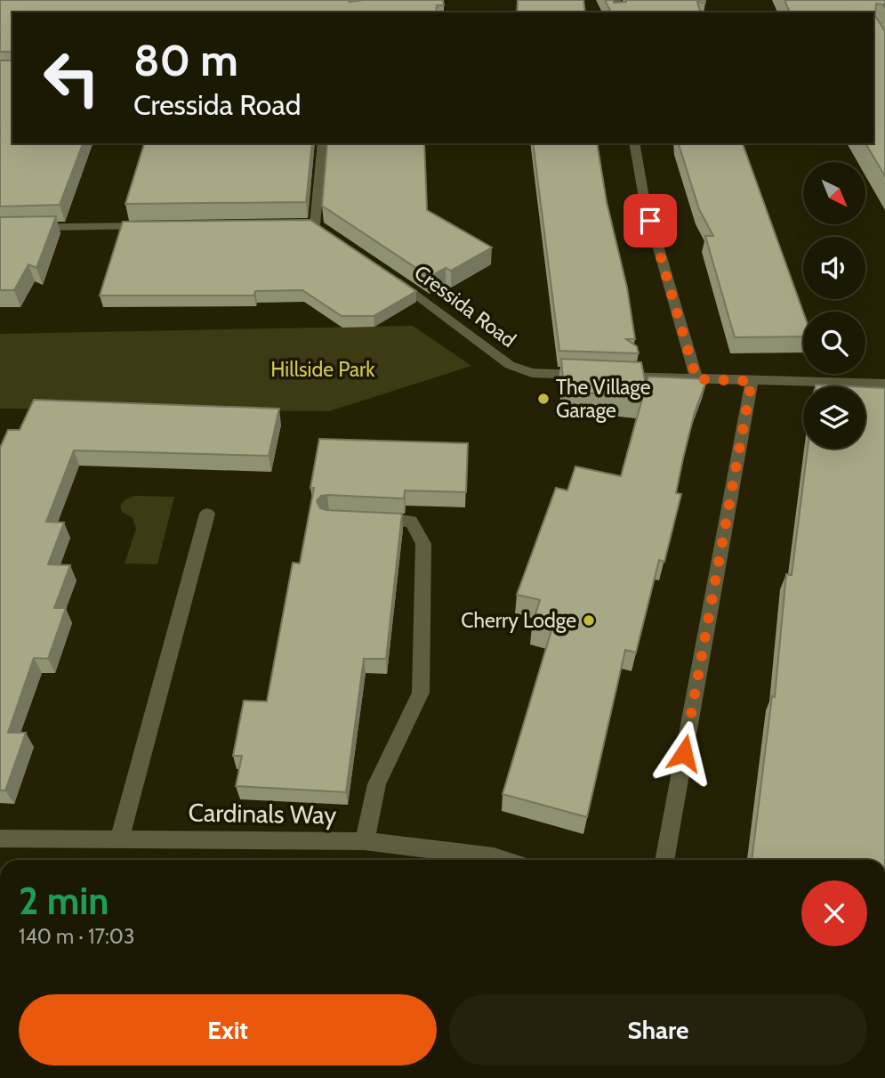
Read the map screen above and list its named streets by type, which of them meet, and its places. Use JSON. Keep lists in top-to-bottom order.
{
  "streets": {
    "street": ["Cressida Road", "Cardinals Way"]
  },
  "parks": ["Hillside Park"],
  "places": ["The Village Garage", "Cherry Lodge"],
  "north": "bottom right",
  "page": {
    "turn": ["80 m", "Cressida Road"],
    "heading": ["2 min", "140 m · 17:03"],
    "buttons": ["Exit", "Share"]
  }
}
